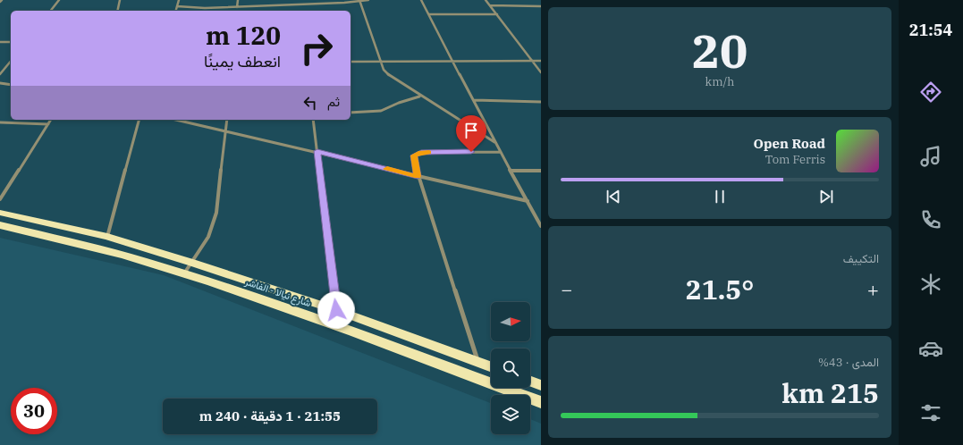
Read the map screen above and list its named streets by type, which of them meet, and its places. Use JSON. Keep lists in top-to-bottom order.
{
  "streets": {
    "highway": ["شارع نيالا - الفاشر"]
  },
  "north": "right",
  "page": {
    "tabs": "21:54",
    "tile": [
      ["20", "km/h"],
      "التكييف",
      ["المدى · 43%", "215 km"]
    ],
    "turn": ["120 m", "انعطف يمينًا"],
    "then": "ثم",
    "song": ["Open Road", "Tom Ferris"],
    "heat": ["−", "21.5°", "+"],
    "limit": "30",
    "trip": "21:55 · 1 دقيقة · 240 m"
  }
}
